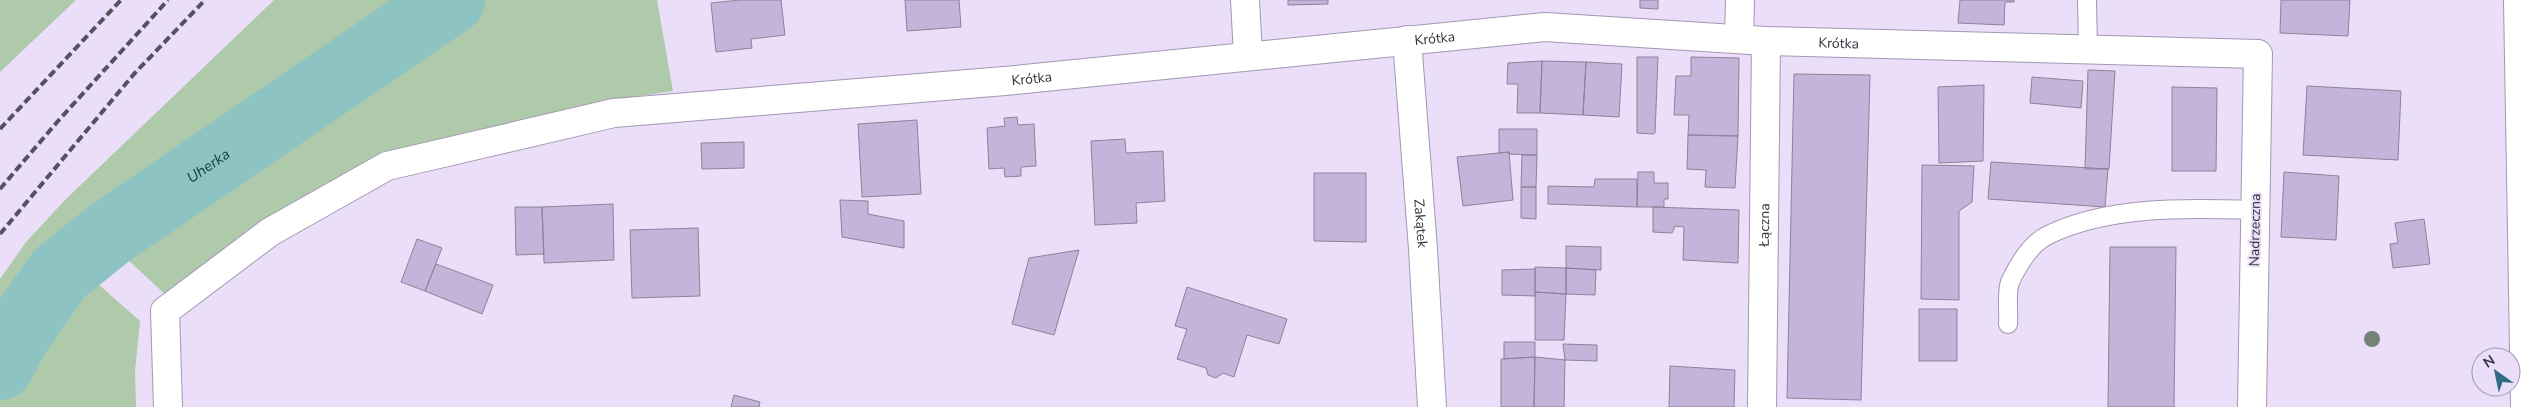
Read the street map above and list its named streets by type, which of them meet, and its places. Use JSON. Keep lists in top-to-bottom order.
{
  "streets": {
    "street": [
      "Krótka",
      "Zakątek",
      "Łączna",
      "Nadrzeczna"
    ]
  },
  "crossings": [
    ["Krótka", "Zakątek"],
    ["Krótka", "Łączna"],
    ["Krótka", "Nadrzeczna"]
  ],
  "water": ["Uherka"],
  "north": "top left"
}
